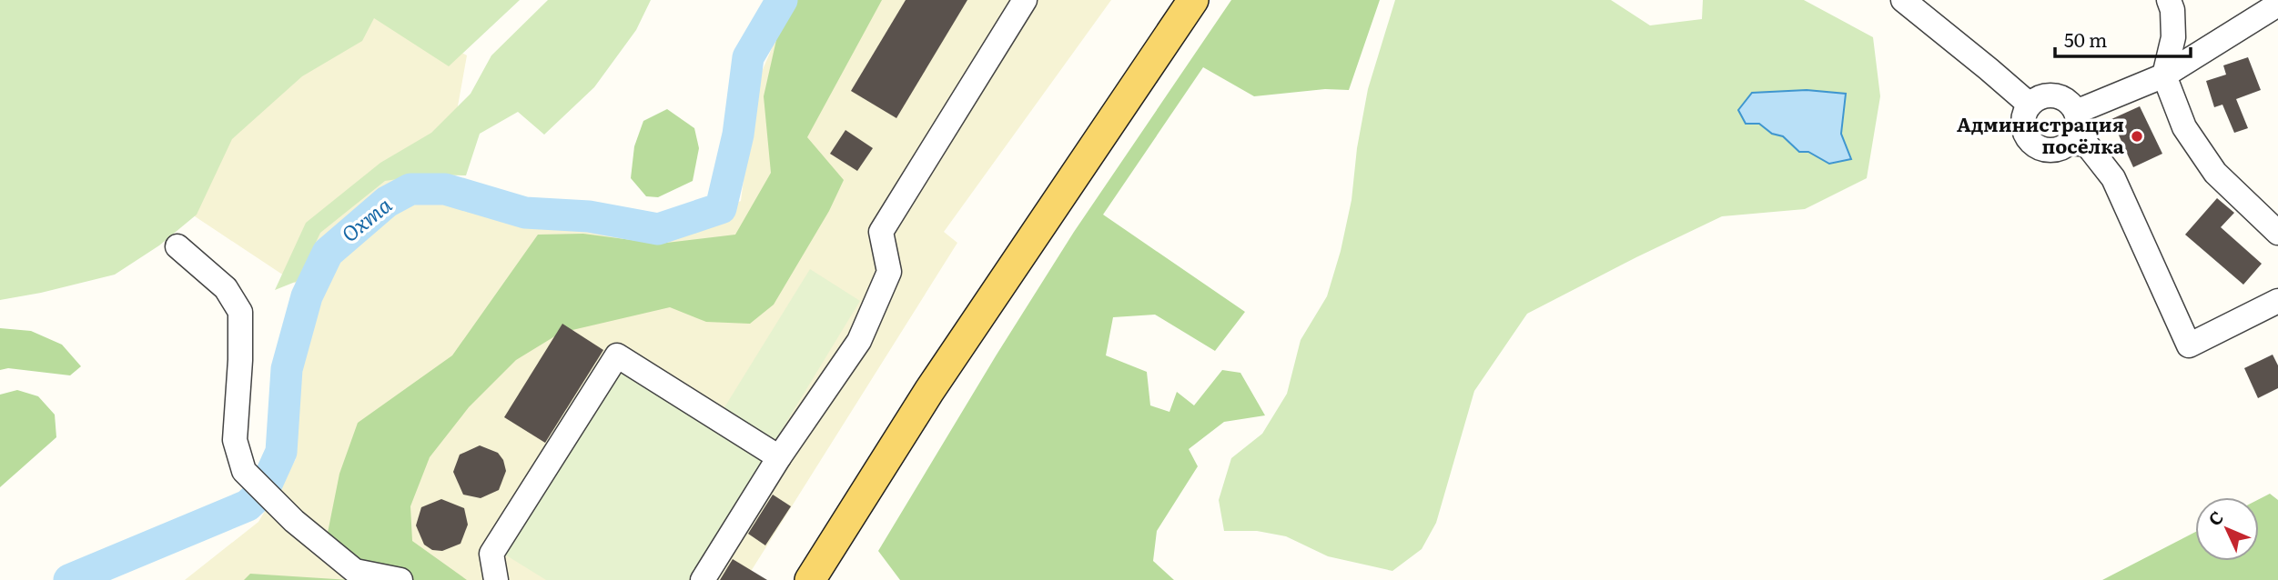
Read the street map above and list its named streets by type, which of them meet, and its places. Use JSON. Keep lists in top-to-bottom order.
{
  "water": ["Охта"],
  "places": ["Администрация посёлка"],
  "scale_bar": "50 m",
  "north": "top left"
}
